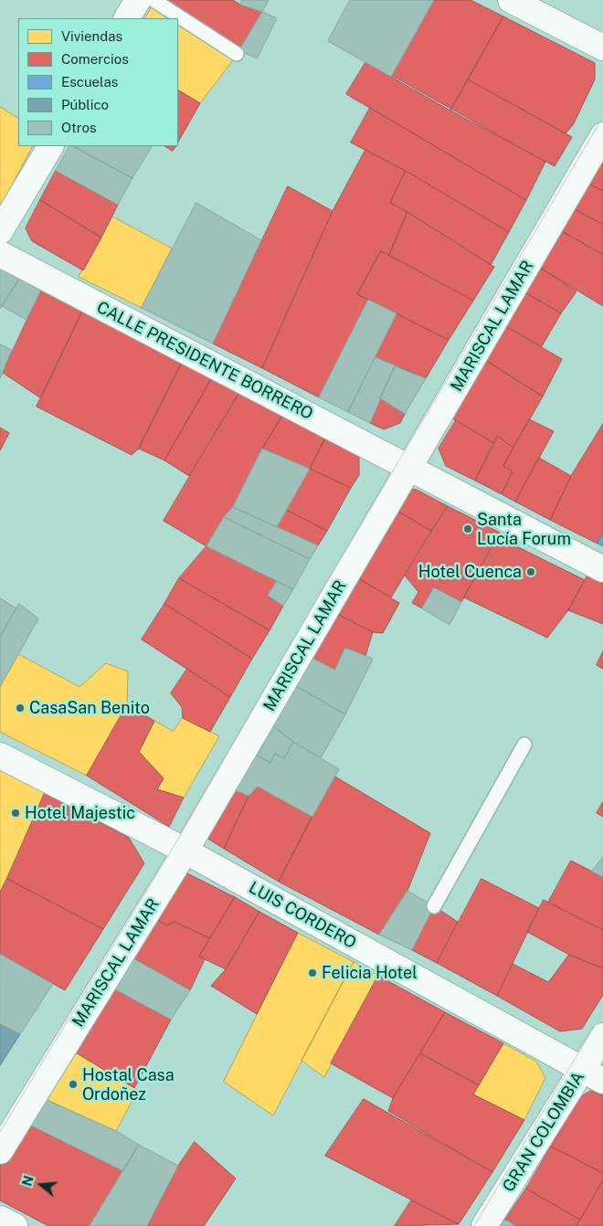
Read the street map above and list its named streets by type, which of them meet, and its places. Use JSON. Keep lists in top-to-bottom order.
{
  "streets": {
    "street": [
      "MARISCAL LAMAR",
      "CALLE PRESIDENTE BORRERO",
      "LUIS CORDERO",
      "GRAN COLOMBIA"
    ]
  },
  "crossings": [
    ["MARISCAL LAMAR", "CALLE PRESIDENTE BORRERO"],
    ["MARISCAL LAMAR", "LUIS CORDERO"],
    ["LUIS CORDERO", "GRAN COLOMBIA"]
  ],
  "places": [
    "Santa Lucía Forum",
    "Hotel Cuenca",
    "CasaSan Benito",
    "Hotel Majestic",
    "Felicia Hotel",
    "Hostal Casa Ordoñez"
  ],
  "legend": [
    "Viviendas",
    "Comercios",
    "Escuelas",
    "Público",
    "Otros"
  ],
  "north": "left"
}
